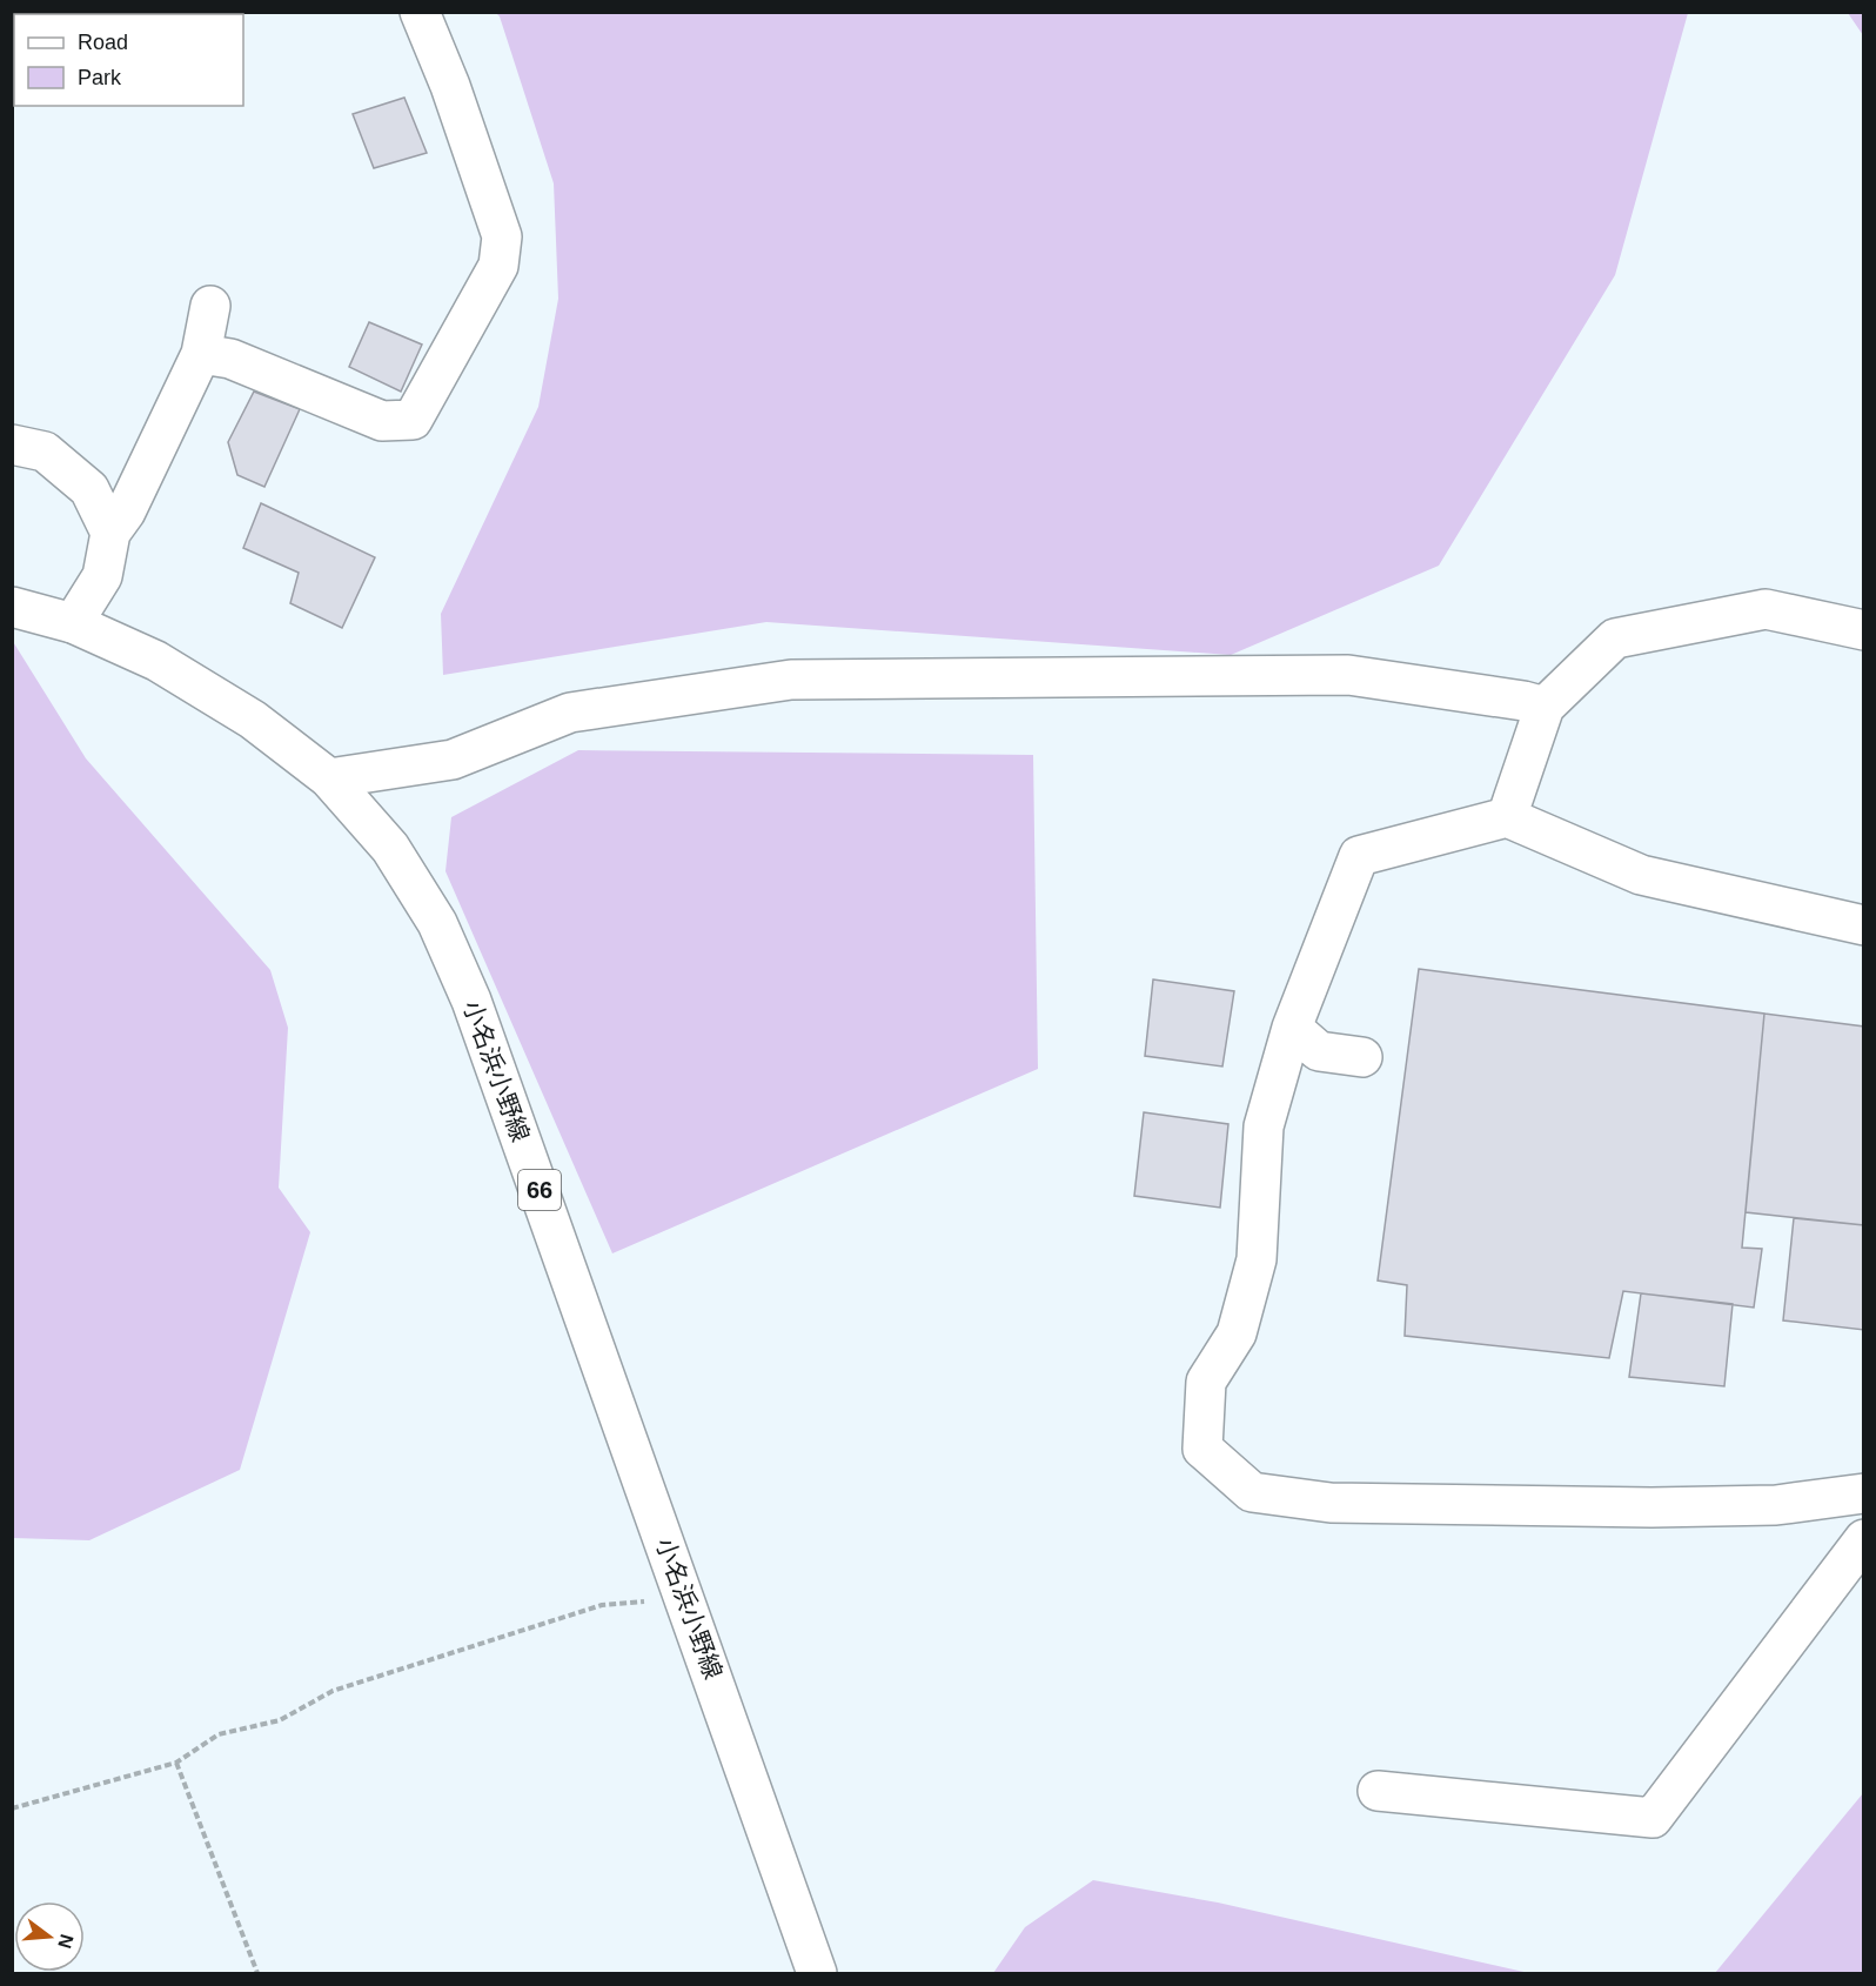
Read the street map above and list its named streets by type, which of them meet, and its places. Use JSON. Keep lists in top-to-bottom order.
{
  "streets": {
    "street": ["小名浜小野線", "66"]
  },
  "legend": ["Road", "Park"],
  "north": "right"
}
